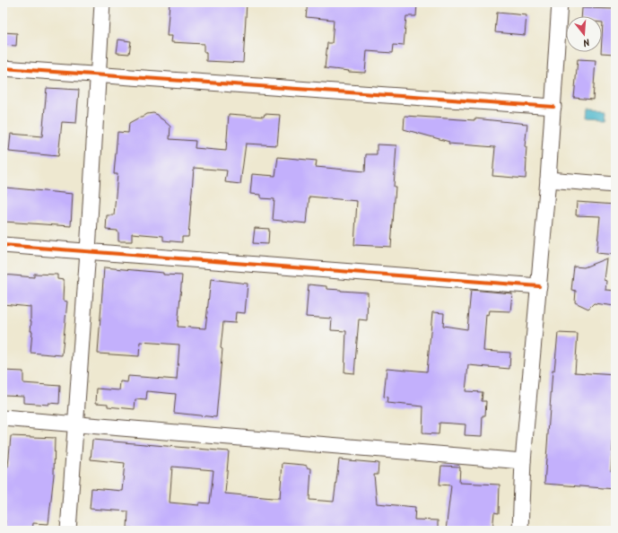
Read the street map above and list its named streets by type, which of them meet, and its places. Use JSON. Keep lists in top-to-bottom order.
{
  "north": "bottom"
}
